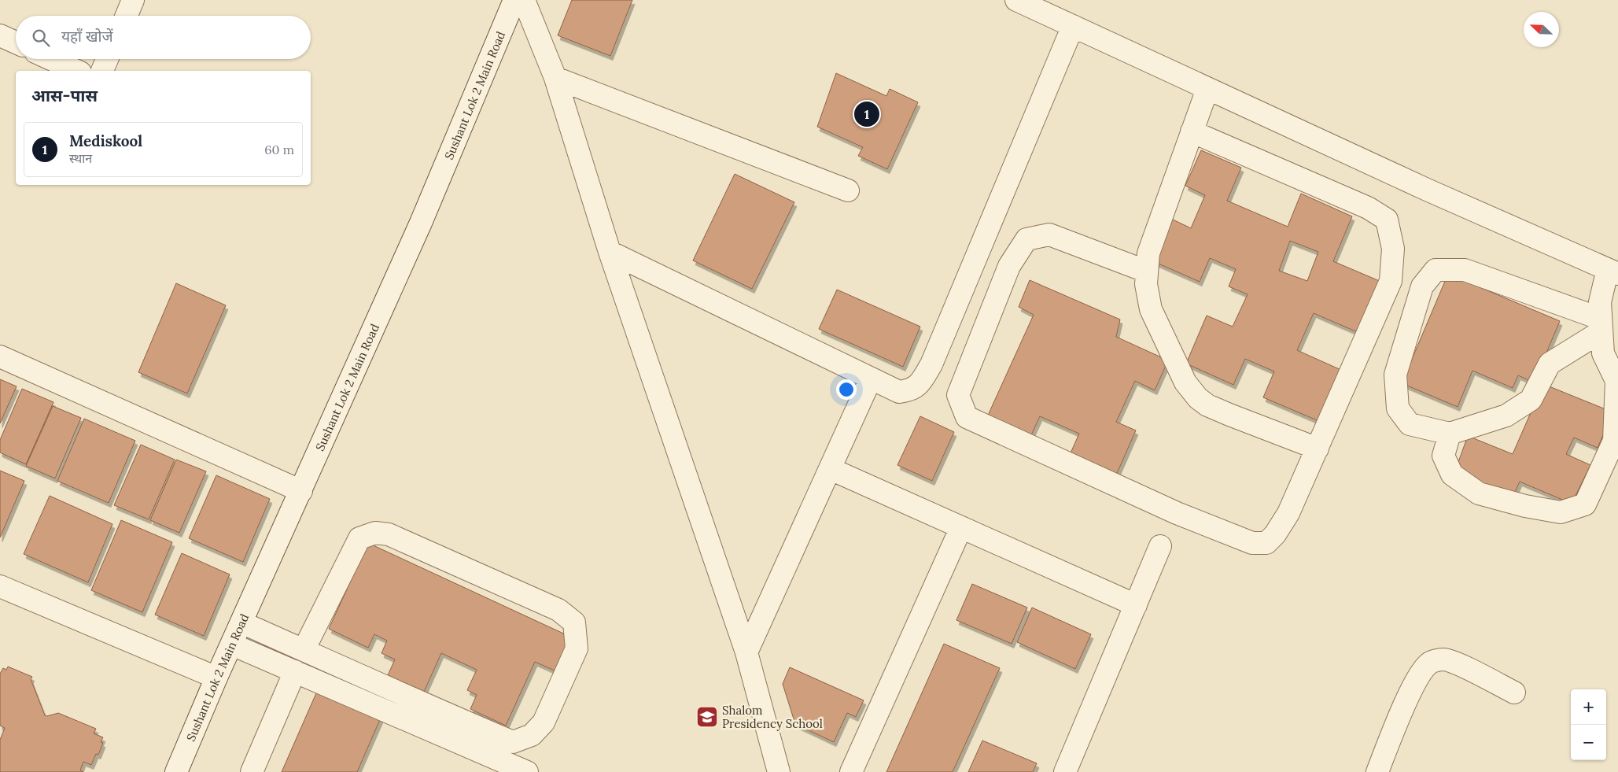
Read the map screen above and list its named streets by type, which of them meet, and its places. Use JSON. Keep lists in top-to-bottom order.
{
  "streets": {
    "street": ["Sushant Lok 2 Main Road"]
  },
  "places": {
    "school or university": ["Shalom Presidency School"]
  },
  "north": "top left",
  "page": {
    "search": "यहाँ खोजें",
    "heading": "आस-पास",
    "pins": "1",
    "list": [
      {
        "mark": "1",
        "name": "Mediskool",
        "note": "स्थान",
        "value": "60 m"
      }
    ],
    "map_buttons": ["+", "−"]
  }
}
